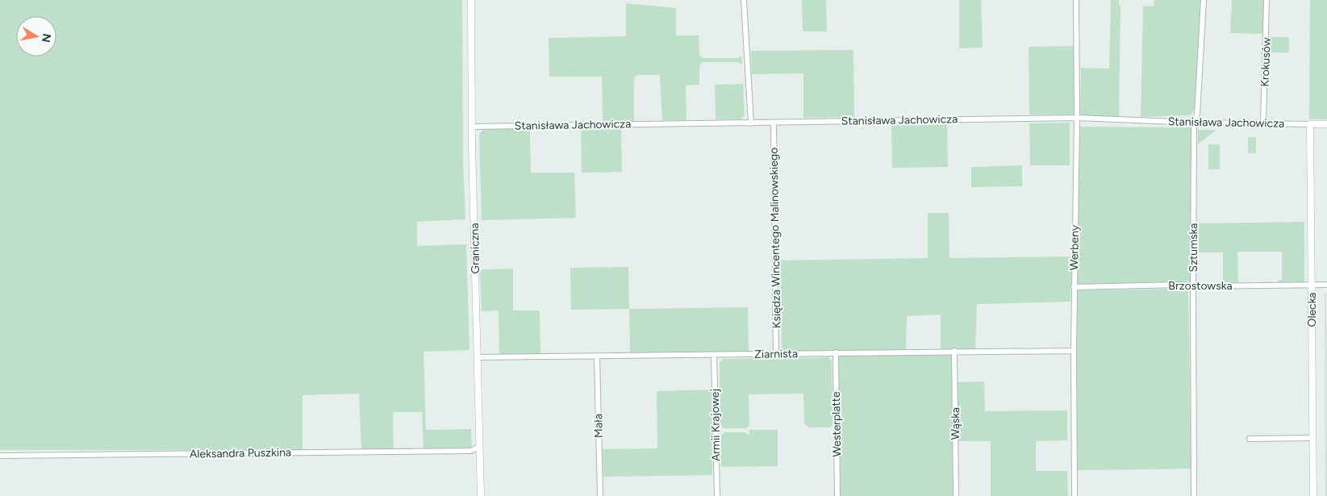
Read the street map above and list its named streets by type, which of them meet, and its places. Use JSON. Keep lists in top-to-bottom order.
{
  "streets": {
    "street": [
      "Krokusów",
      "Stanisława Jachowicza",
      "Księdza Wincentego Malinowskiego",
      "Werbeny",
      "Sztumska",
      "Graniczna",
      "Brzostowska",
      "Olecka",
      "Ziarnista",
      "Wąska",
      "Westerplatte",
      "Armii Krajowej",
      "Mała",
      "Aleksandra Puszkina"
    ]
  },
  "crossings": [
    ["Krokusów", "Stanisława Jachowicza"],
    ["Stanisława Jachowicza", "Księdza Wincentego Malinowskiego"],
    ["Stanisława Jachowicza", "Werbeny"],
    ["Stanisława Jachowicza", "Sztumska"],
    ["Stanisława Jachowicza", "Graniczna"],
    ["Stanisława Jachowicza", "Olecka"],
    ["Księdza Wincentego Malinowskiego", "Ziarnista"],
    ["Werbeny", "Brzostowska"],
    ["Werbeny", "Ziarnista"],
    ["Sztumska", "Brzostowska"],
    ["Graniczna", "Ziarnista"],
    ["Graniczna", "Aleksandra Puszkina"],
    ["Brzostowska", "Olecka"],
    ["Ziarnista", "Wąska"],
    ["Ziarnista", "Westerplatte"],
    ["Ziarnista", "Armii Krajowej"],
    ["Ziarnista", "Mała"]
  ],
  "north": "right"
}
